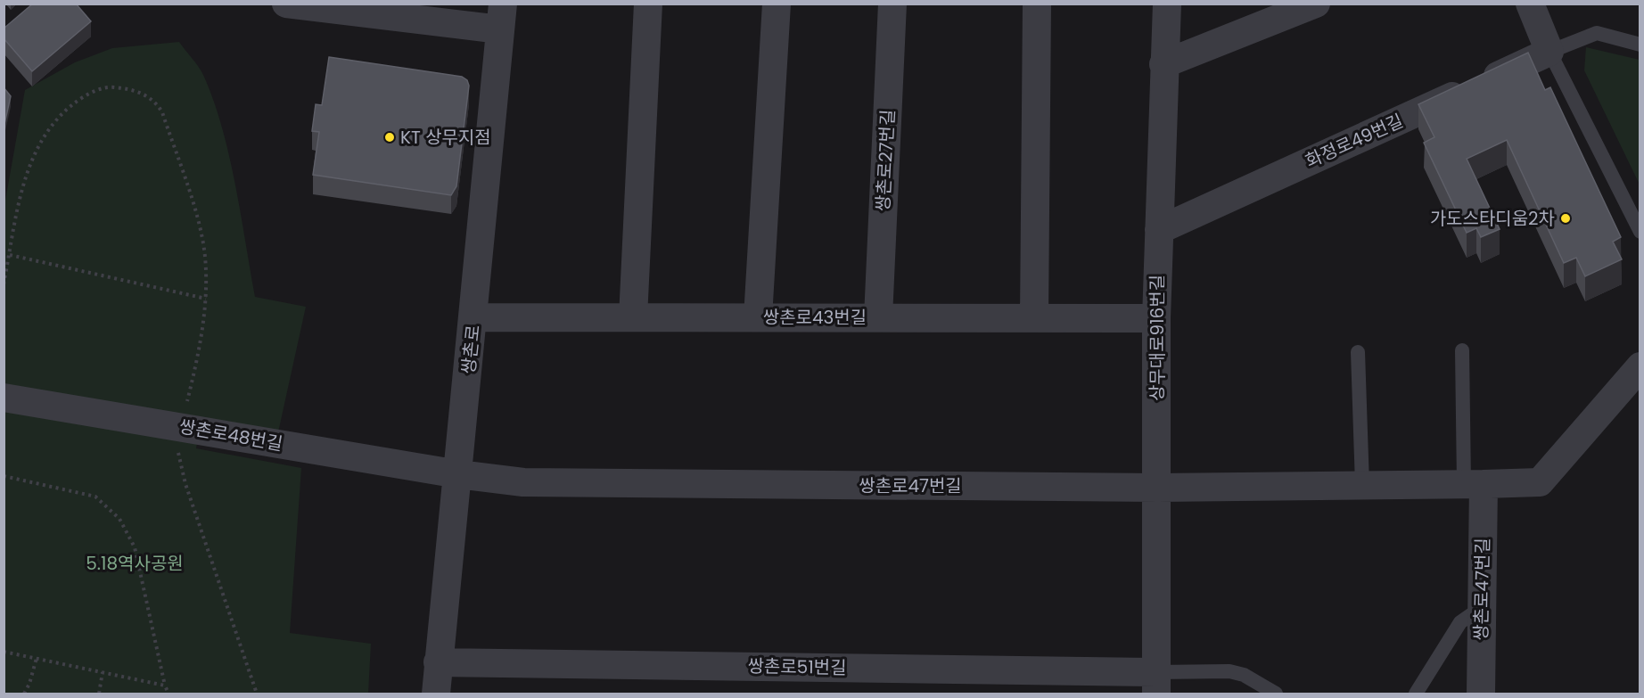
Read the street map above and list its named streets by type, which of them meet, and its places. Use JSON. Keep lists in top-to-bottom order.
{
  "streets": {
    "street": [
      "화정로49번길",
      "쌍촌로27번길",
      "쌍촌로43번길",
      "상무대로916번길",
      "쌍촌로",
      "쌍촌로48번길",
      "쌍촌로47번길",
      "쌍촌로51번길"
    ]
  },
  "crossings": [
    ["화정로49번길", "상무대로916번길"],
    ["쌍촌로27번길", "쌍촌로43번길"],
    ["쌍촌로43번길", "상무대로916번길"],
    ["쌍촌로43번길", "쌍촌로"],
    ["상무대로916번길", "쌍촌로47번길"],
    ["상무대로916번길", "쌍촌로51번길"],
    ["쌍촌로", "쌍촌로48번길"],
    ["쌍촌로", "쌍촌로47번길"],
    ["쌍촌로", "쌍촌로51번길"],
    ["쌍촌로48번길", "쌍촌로47번길"]
  ],
  "parks": ["5.18역사공원"],
  "places": ["KT 상무지점", "가도스타디움2차"]
}
